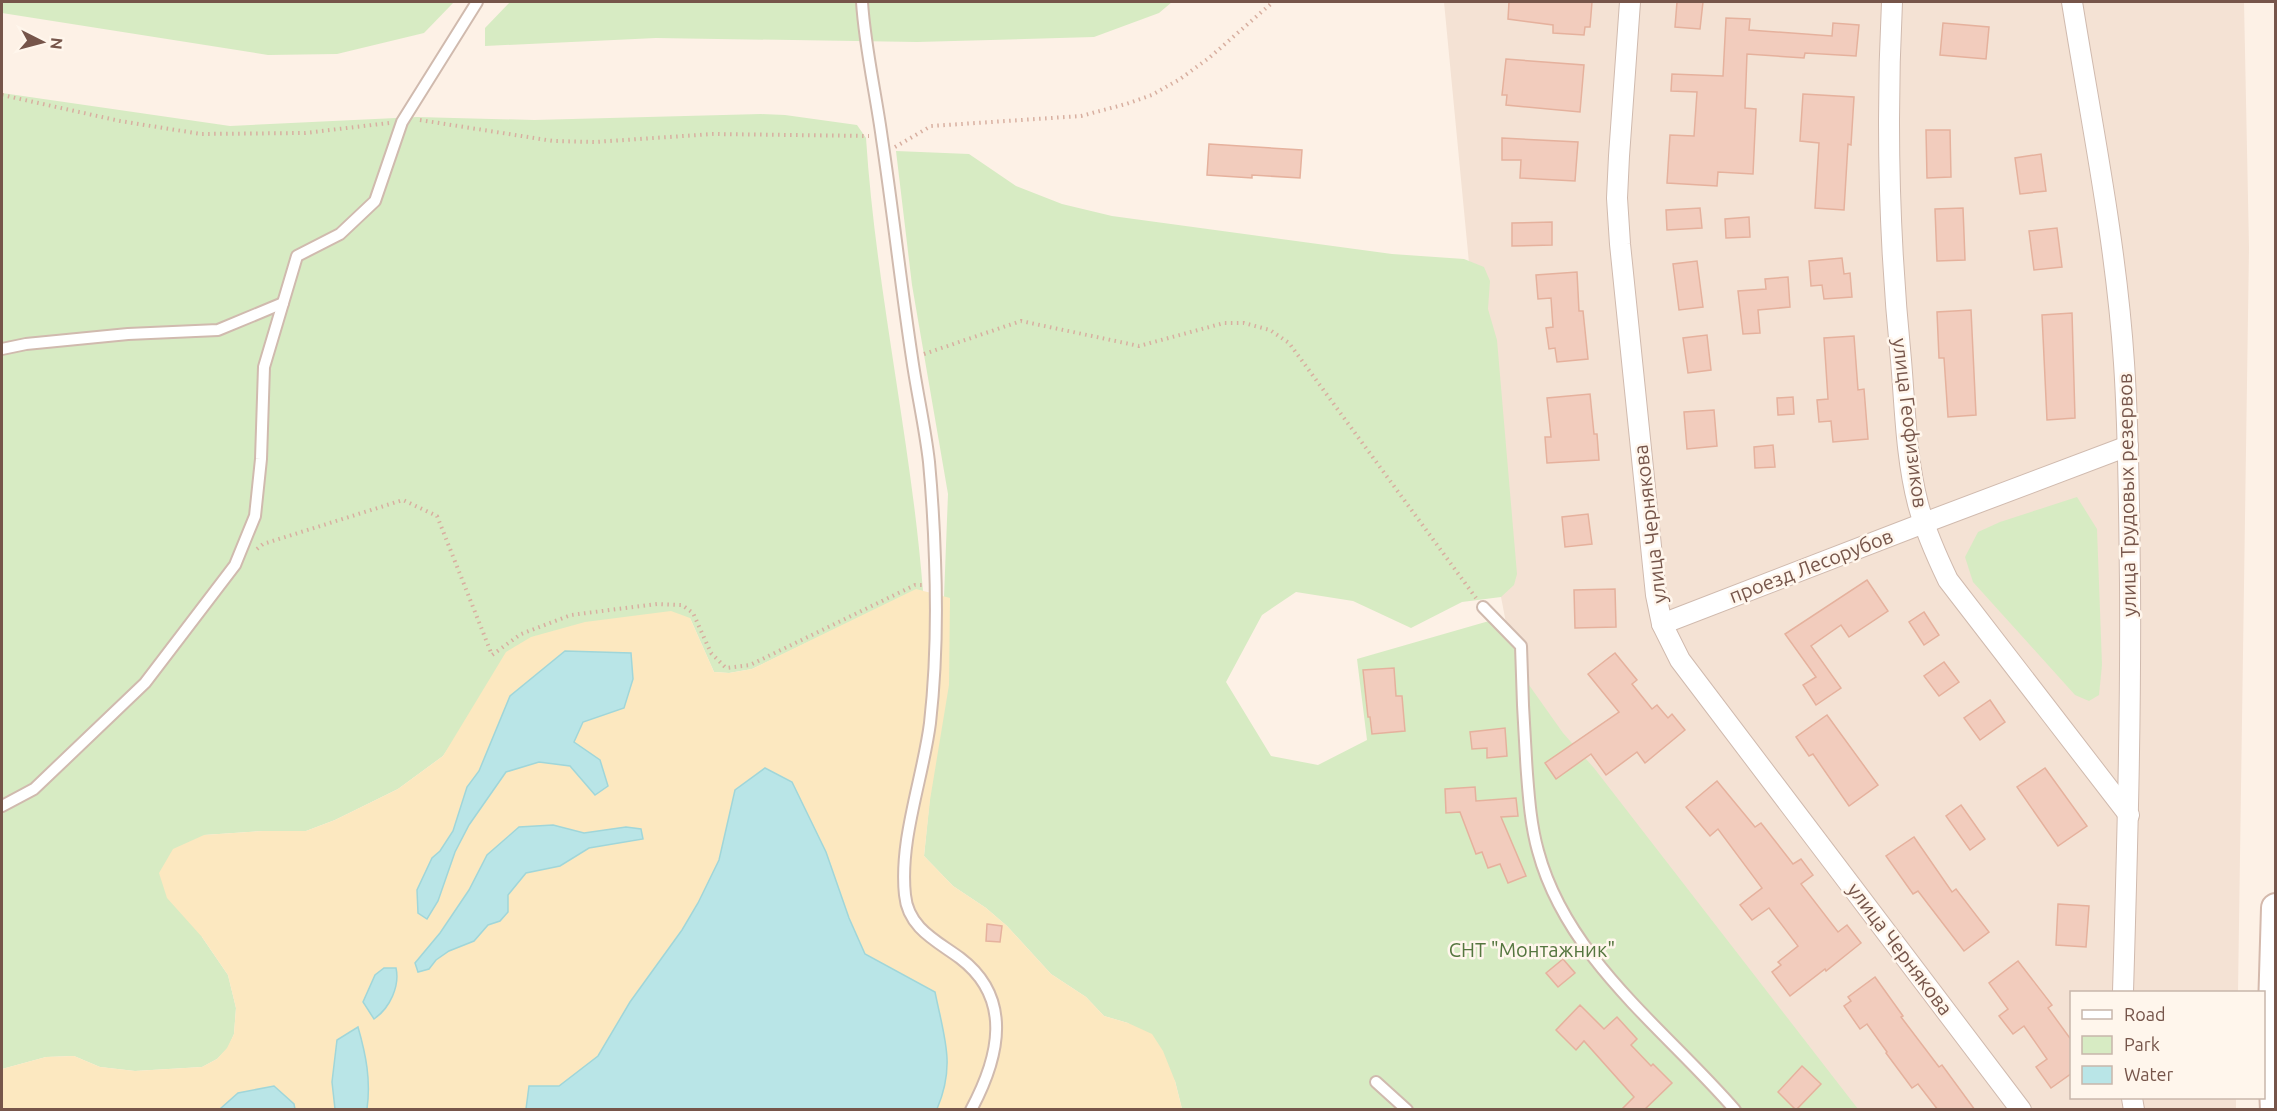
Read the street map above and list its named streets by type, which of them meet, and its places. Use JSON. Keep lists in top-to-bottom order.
{
  "streets": {
    "street": [
      "улица Геофизиков",
      "улица Трудовых резервов",
      "улица Чернякова",
      "проезд Лесорубов"
    ]
  },
  "crossings": [
    ["улица Геофизиков", "улица Трудовых резервов"],
    ["улица Геофизиков", "проезд Лесорубов"],
    ["улица Трудовых резервов", "проезд Лесорубов"],
    ["улица Чернякова", "проезд Лесорубов"]
  ],
  "parks": ["СНТ \"Монтажник\""],
  "legend": ["Road", "Park", "Water"],
  "north": "right"
}
